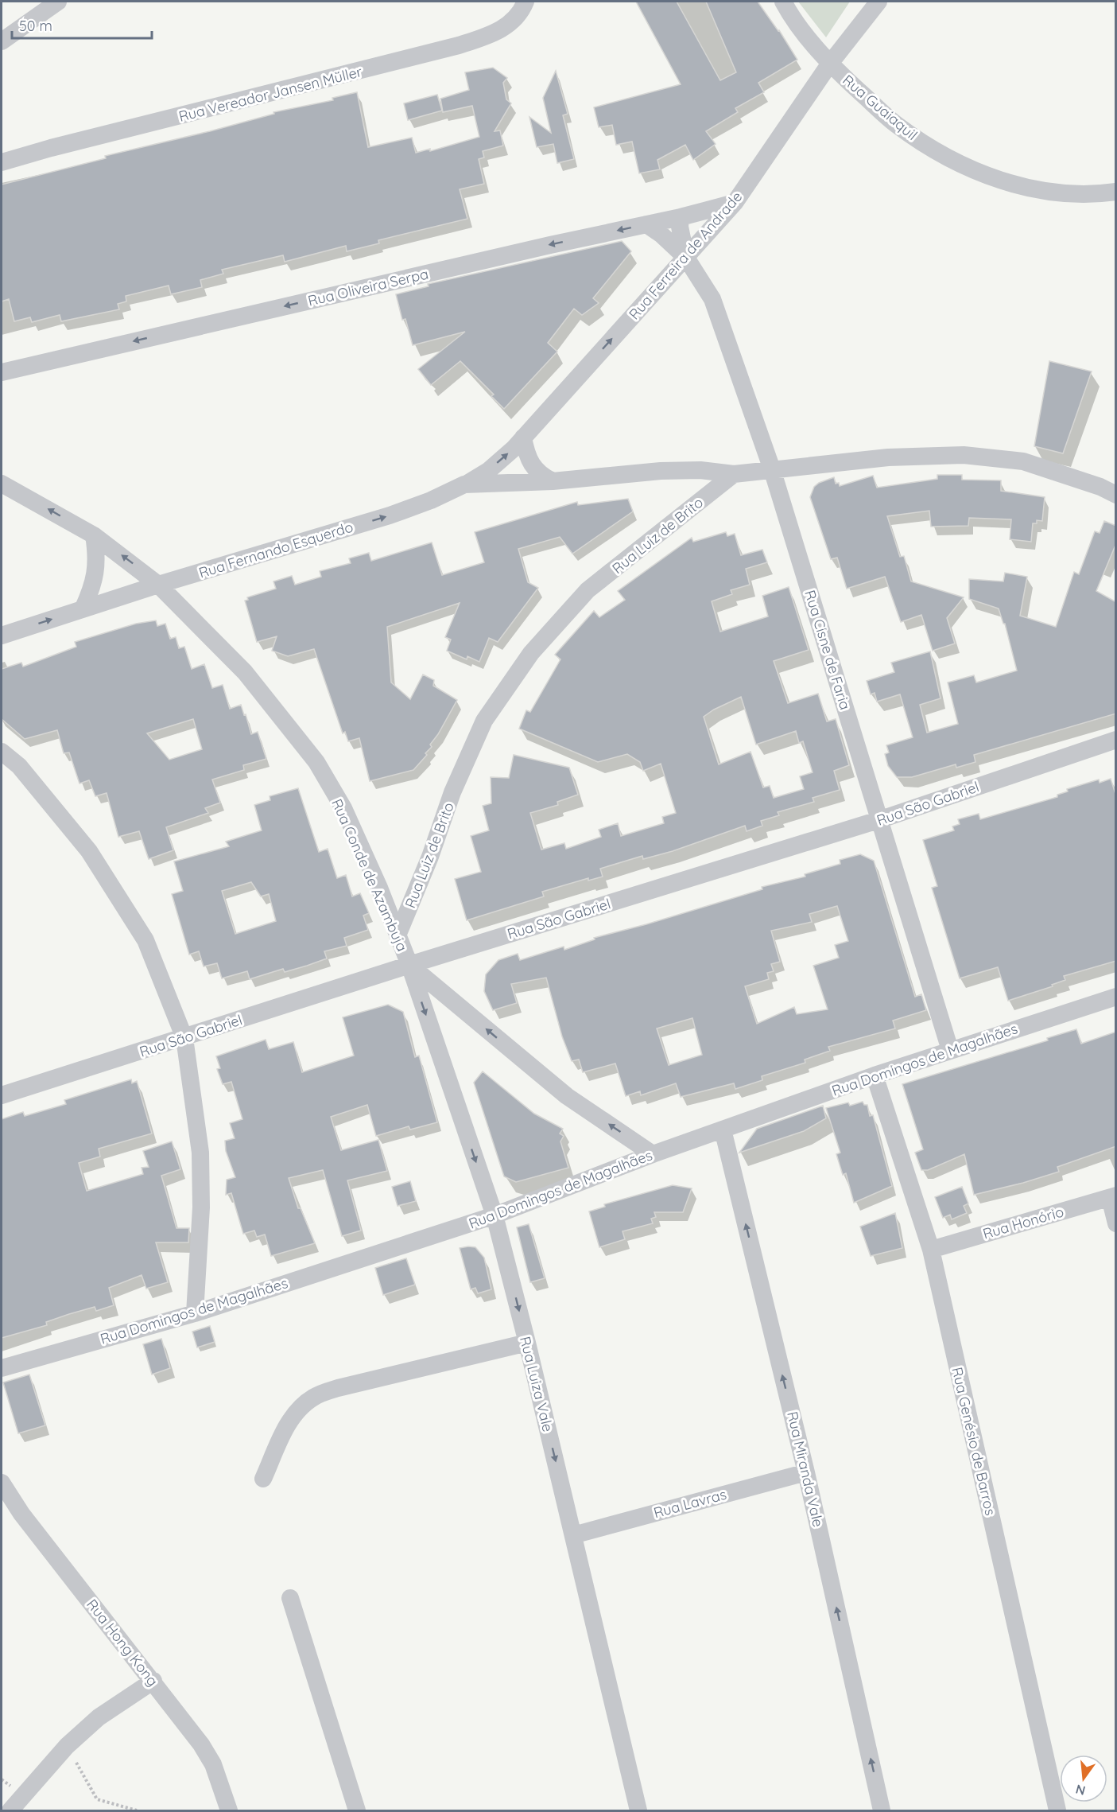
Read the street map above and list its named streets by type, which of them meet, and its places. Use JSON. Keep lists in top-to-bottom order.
{
  "streets": {
    "street": [
      "Rua Vereador Jansen Müller",
      "Rua Guaiaquil",
      "Rua Ferreira de Andrade",
      "Rua Oliveira Serpa",
      "Rua Luiz de Brito",
      "Rua Fernando Esquerdo",
      "Rua Cisne de Faria",
      "Rua São Gabriel",
      "Rua Conde de Azambuja",
      "Rua Domingos de Magalhães",
      "Rua Honório",
      "Rua Luiza Vale",
      "Rua Genésio de Barros",
      "Rua Miranda Vale",
      "Rua Lavras",
      "Rua Hong Kong"
    ]
  },
  "crossings": [
    ["Rua Guaiaquil", "Rua Ferreira de Andrade"],
    ["Rua Ferreira de Andrade", "Rua Oliveira Serpa"],
    ["Rua Ferreira de Andrade", "Rua Fernando Esquerdo"],
    ["Rua Ferreira de Andrade", "Rua Cisne de Faria"],
    ["Rua Luiz de Brito", "Rua Fernando Esquerdo"],
    ["Rua Luiz de Brito", "Rua Conde de Azambuja"],
    ["Rua Fernando Esquerdo", "Rua Conde de Azambuja"],
    ["Rua Cisne de Faria", "Rua São Gabriel"],
    ["Rua Cisne de Faria", "Rua Domingos de Magalhães"],
    ["Rua São Gabriel", "Rua Conde de Azambuja"],
    ["Rua São Gabriel", "Rua Luiza Vale"],
    ["Rua Conde de Azambuja", "Rua Domingos de Magalhães"],
    ["Rua Conde de Azambuja", "Rua Luiza Vale"],
    ["Rua Domingos de Magalhães", "Rua Luiza Vale"],
    ["Rua Domingos de Magalhães", "Rua Genésio de Barros"],
    ["Rua Domingos de Magalhães", "Rua Miranda Vale"],
    ["Rua Honório", "Rua Genésio de Barros"],
    ["Rua Luiza Vale", "Rua Lavras"],
    ["Rua Miranda Vale", "Rua Lavras"]
  ],
  "one_way": [
    "Rua Ferreira de Andrade",
    "Rua Oliveira Serpa",
    "Rua Fernando Esquerdo",
    "Rua Conde de Azambuja",
    "Rua Luiza Vale",
    "Rua Miranda Vale"
  ],
  "scale_bar": "50 m",
  "north": "bottom"
}
